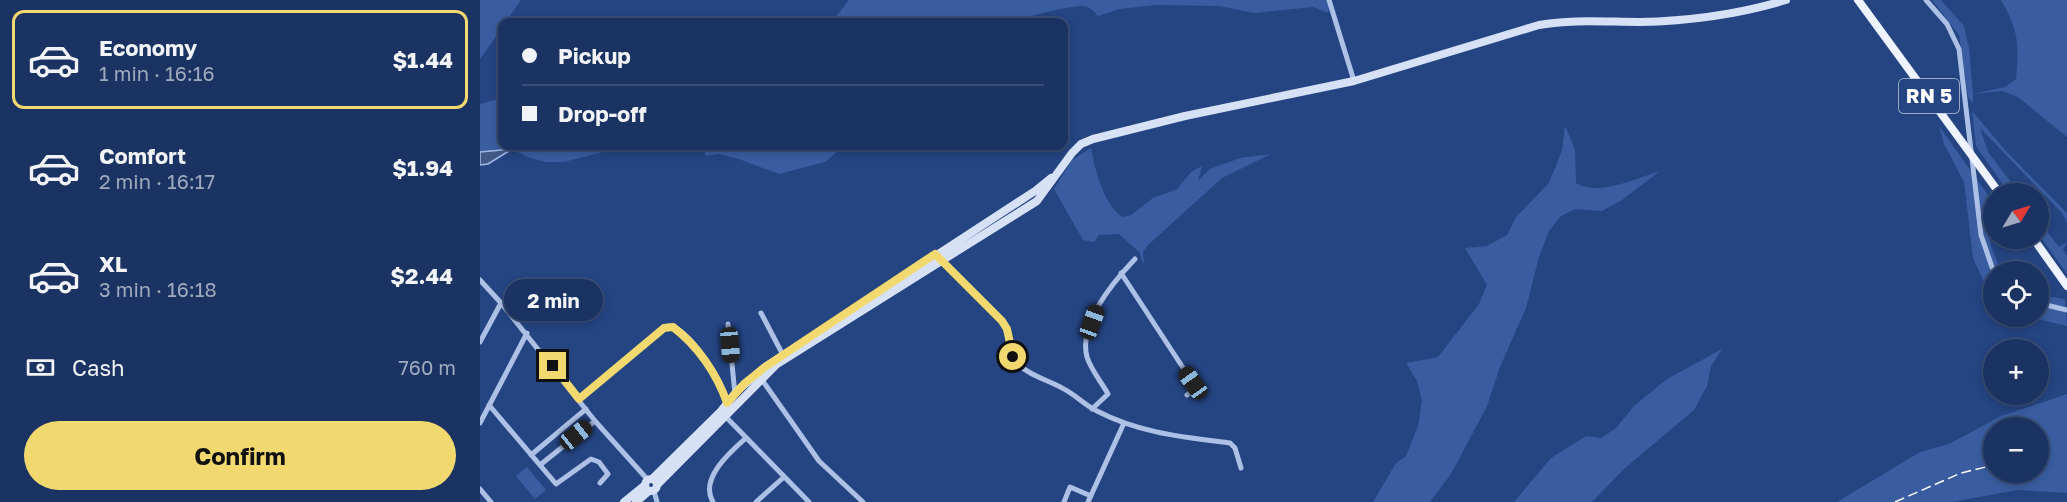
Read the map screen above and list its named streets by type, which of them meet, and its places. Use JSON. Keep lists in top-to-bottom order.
{
  "streets": {
    "main road": ["RN 5"]
  },
  "north": "top right",
  "page": {
    "list": [
      {
        "name": "Economy",
        "note": "1 min · 16:16",
        "value": "$1.44"
      },
      {
        "name": "Comfort",
        "note": "2 min · 16:17",
        "value": "$1.94"
      },
      {
        "name": "XL",
        "note": "3 min · 16:18",
        "value": "$2.44"
      }
    ],
    "banner": ["Pickup", "Drop-off"],
    "map_buttons": ["+", "−"],
    "bubble": "2 min",
    "pay": ["Cash", "760 m"],
    "buttons": "Confirm"
  }
}
